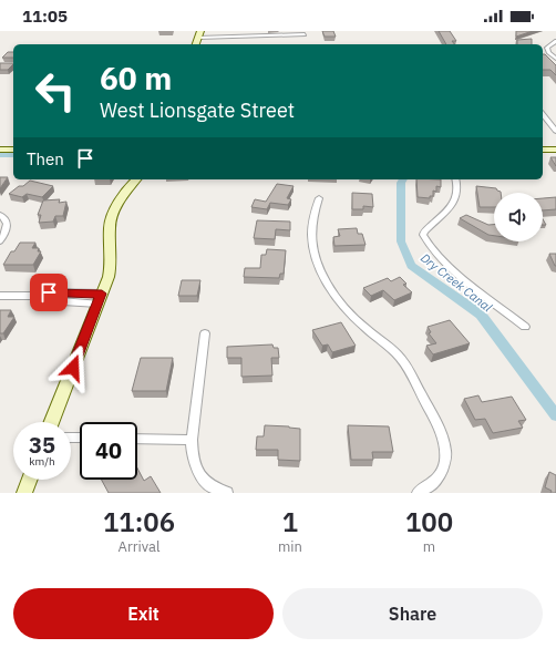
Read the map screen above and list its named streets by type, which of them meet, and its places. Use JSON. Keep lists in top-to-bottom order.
{
  "water": ["Dry Creek Canal"],
  "page": {
    "status": "11:05",
    "turn": ["60 m", "West Lionsgate Street"],
    "then": "Then",
    "speed": "35 km/h",
    "limit": "40",
    "eta": [
      "11:06",
      "Arrival",
      "1",
      "min",
      "100",
      "m"
    ],
    "buttons": ["Exit", "Share"]
  }
}
